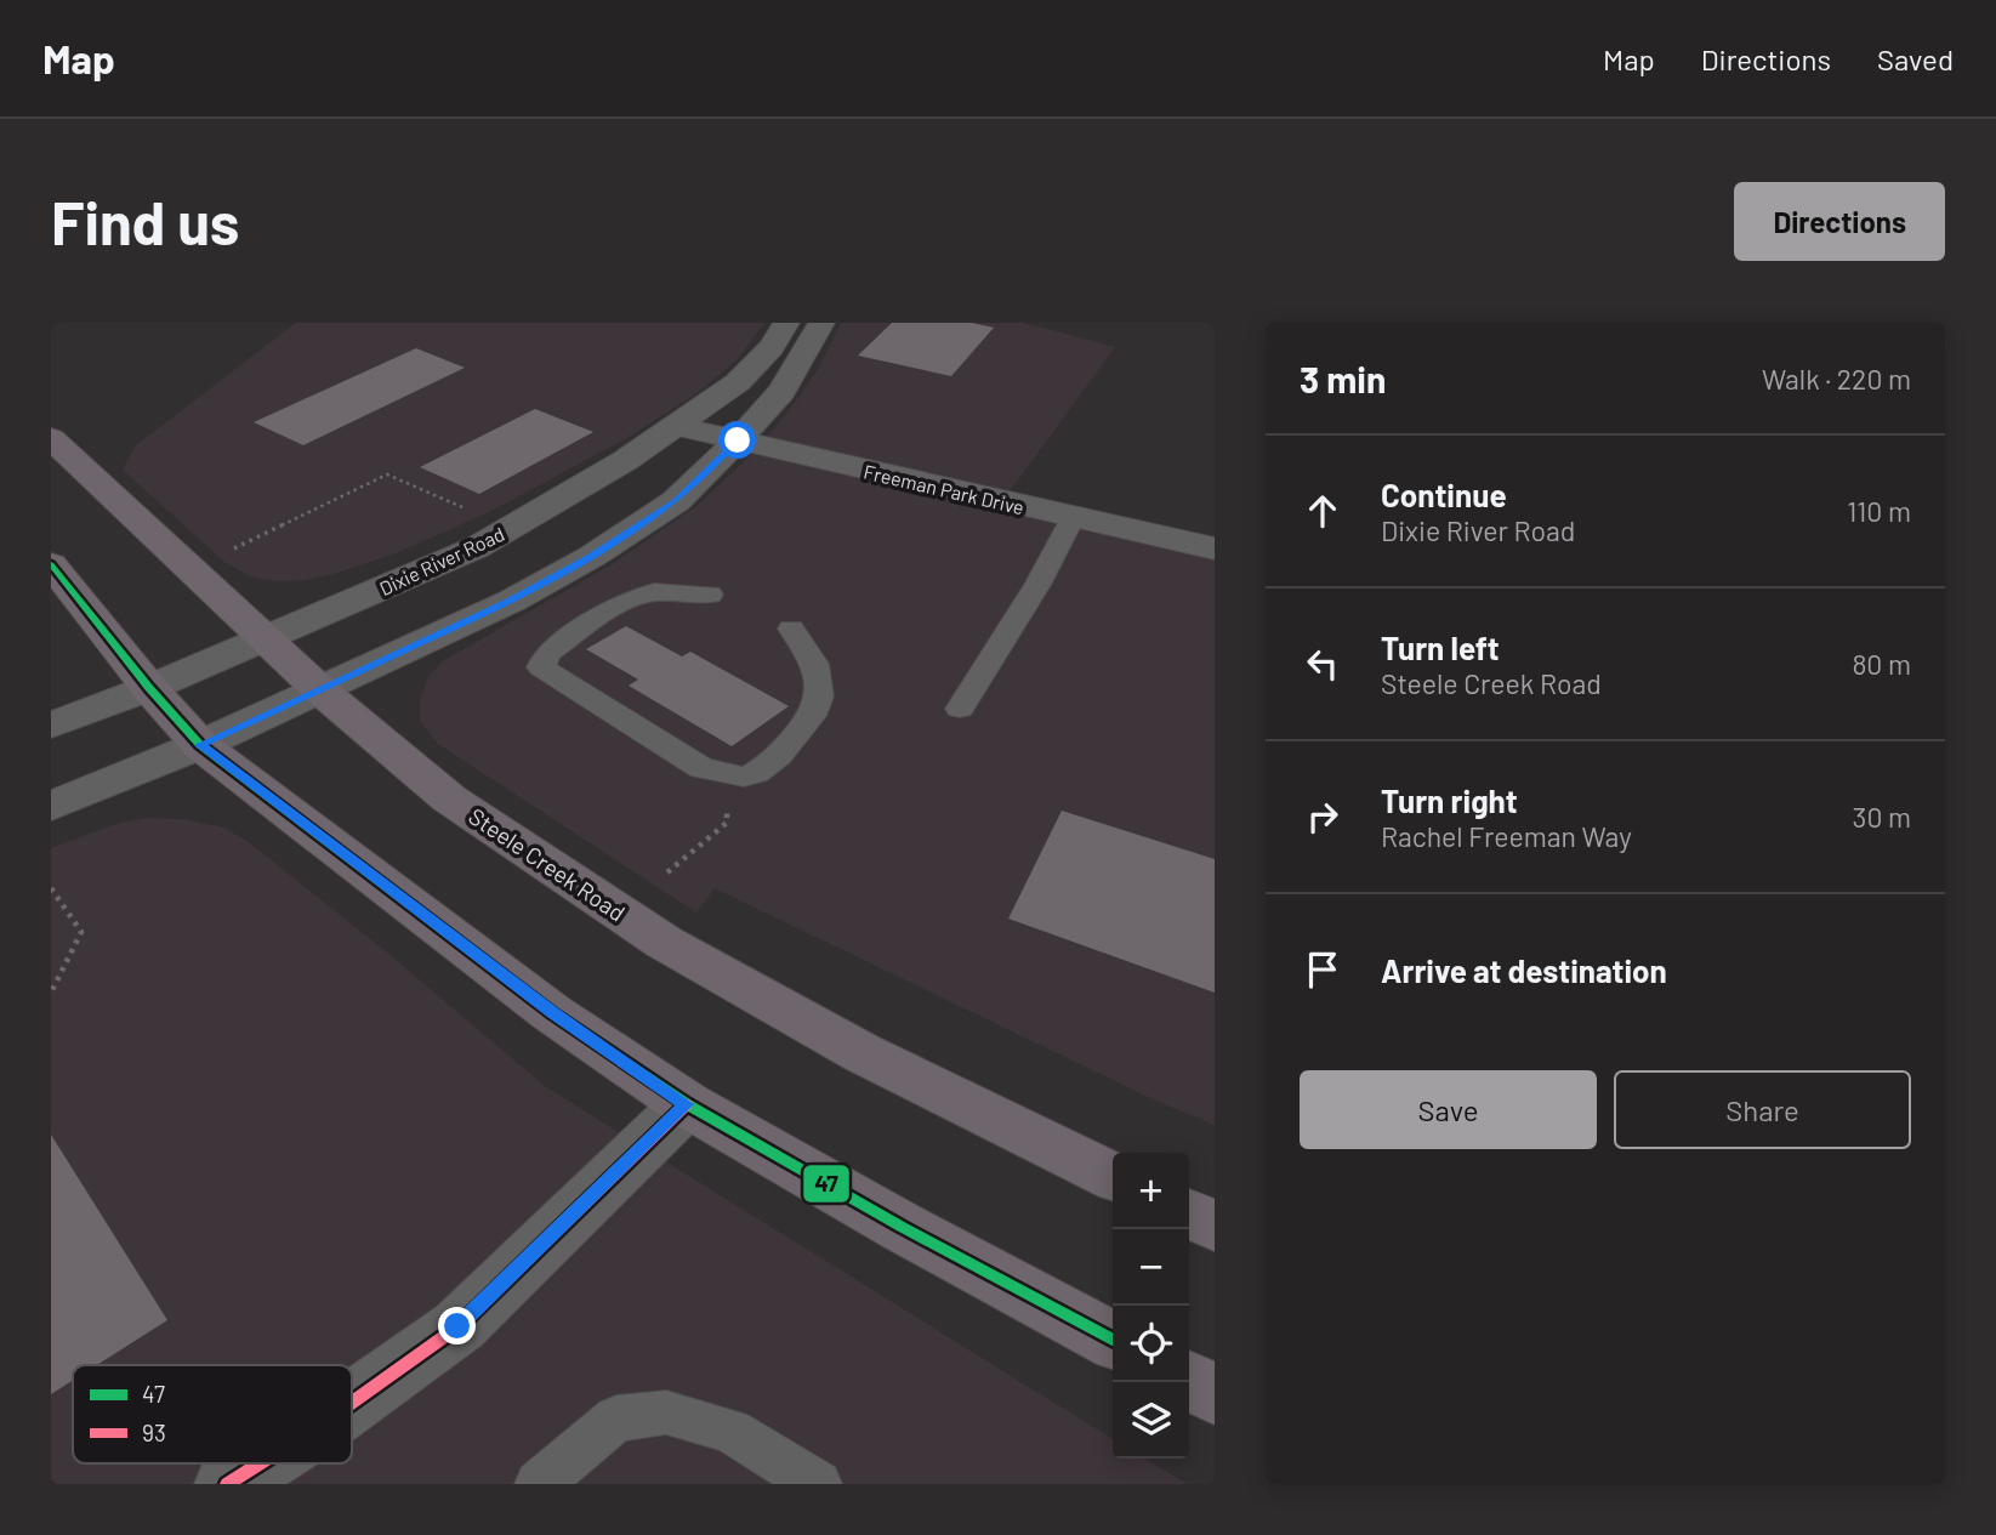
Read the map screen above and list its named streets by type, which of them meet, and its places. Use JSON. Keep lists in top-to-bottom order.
{
  "streets": {
    "main road": ["Steele Creek Road"],
    "street": ["Freeman Park Drive", "Dixie River Road"]
  },
  "crossings": [
    ["Freeman Park Drive", "Dixie River Road"],
    ["Dixie River Road", "Steele Creek Road"]
  ],
  "lines": ["transit line 47", "transit line 93"],
  "legend": ["47", "93"],
  "page": {
    "header": "Map",
    "nav": ["Map", "Directions", "Saved"],
    "buttons": [
      "Directions",
      ["Save", "Share"]
    ],
    "title": "Find us",
    "heading": ["3 min", "Walk · 220 m"],
    "list": [
      ["Continue", "Dixie River Road", "110 m"],
      ["Turn left", "Steele Creek Road", "80 m"],
      ["Turn right", "Rachel Freeman Way", "30 m"],
      "Arrive at destination"
    ],
    "map_buttons": ["+", "−"]
  }
}
